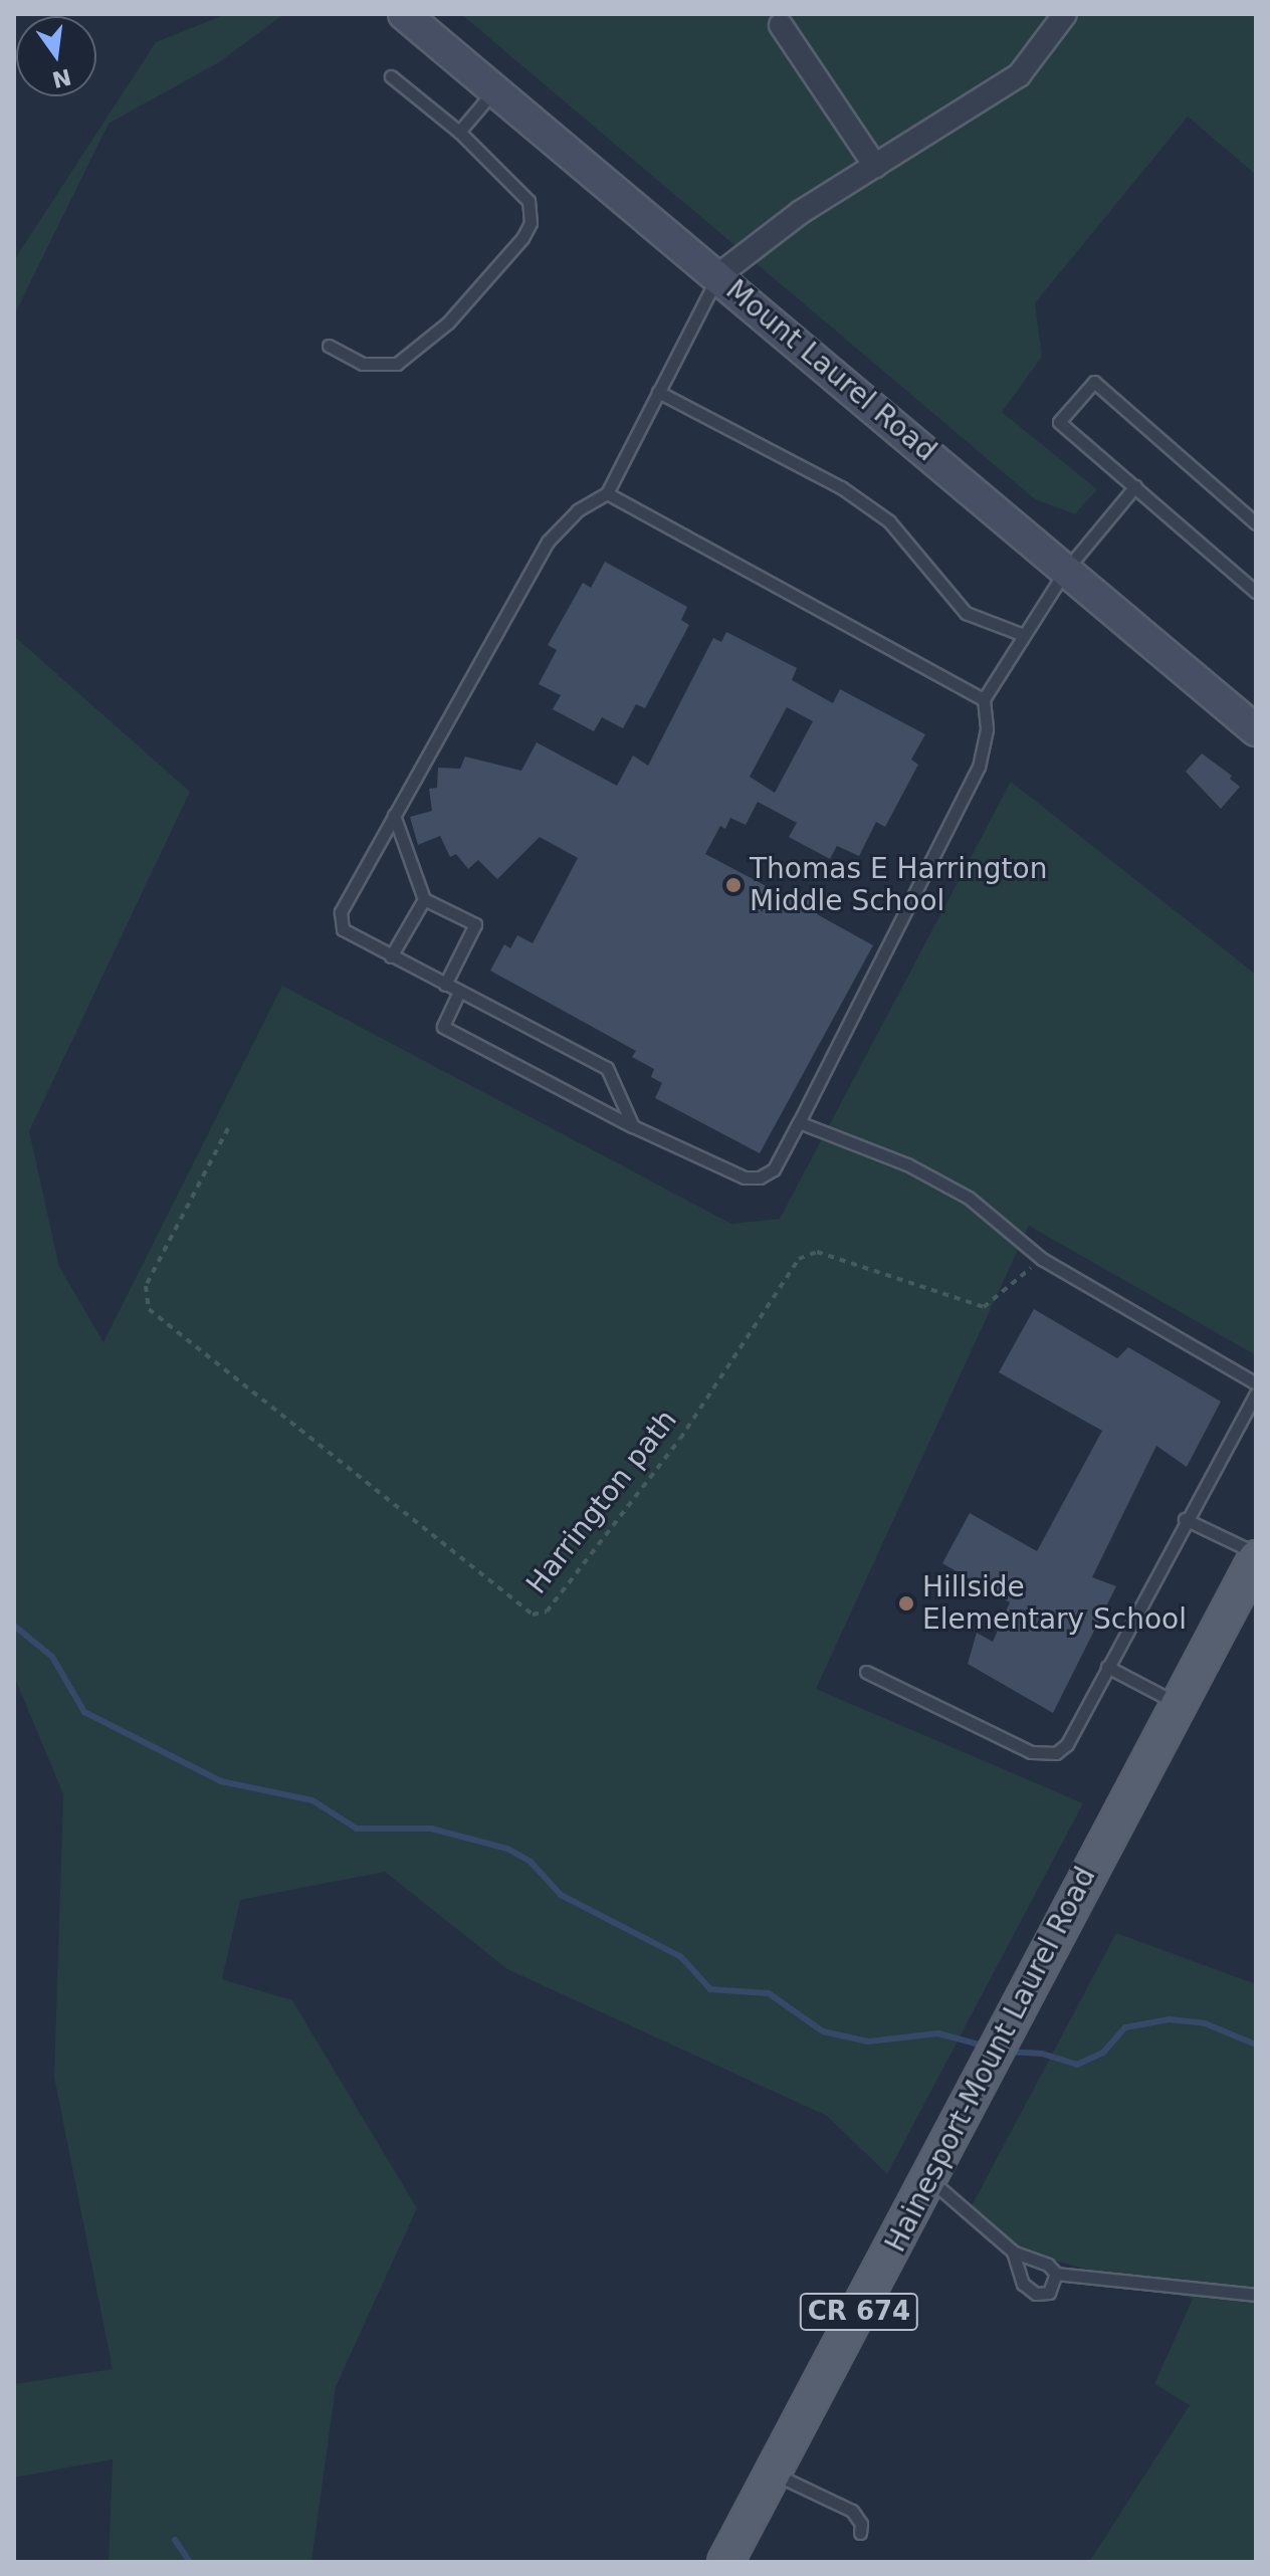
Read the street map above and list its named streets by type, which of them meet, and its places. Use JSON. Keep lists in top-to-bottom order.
{
  "streets": {
    "main road": ["Mount Laurel Road", "Hainesport-Mount Laurel Road", "CR 674"],
    "path": ["Harrington path"]
  },
  "places": ["Thomas E Harrington Middle School", "Hillside Elementary School"],
  "north": "bottom"
}
